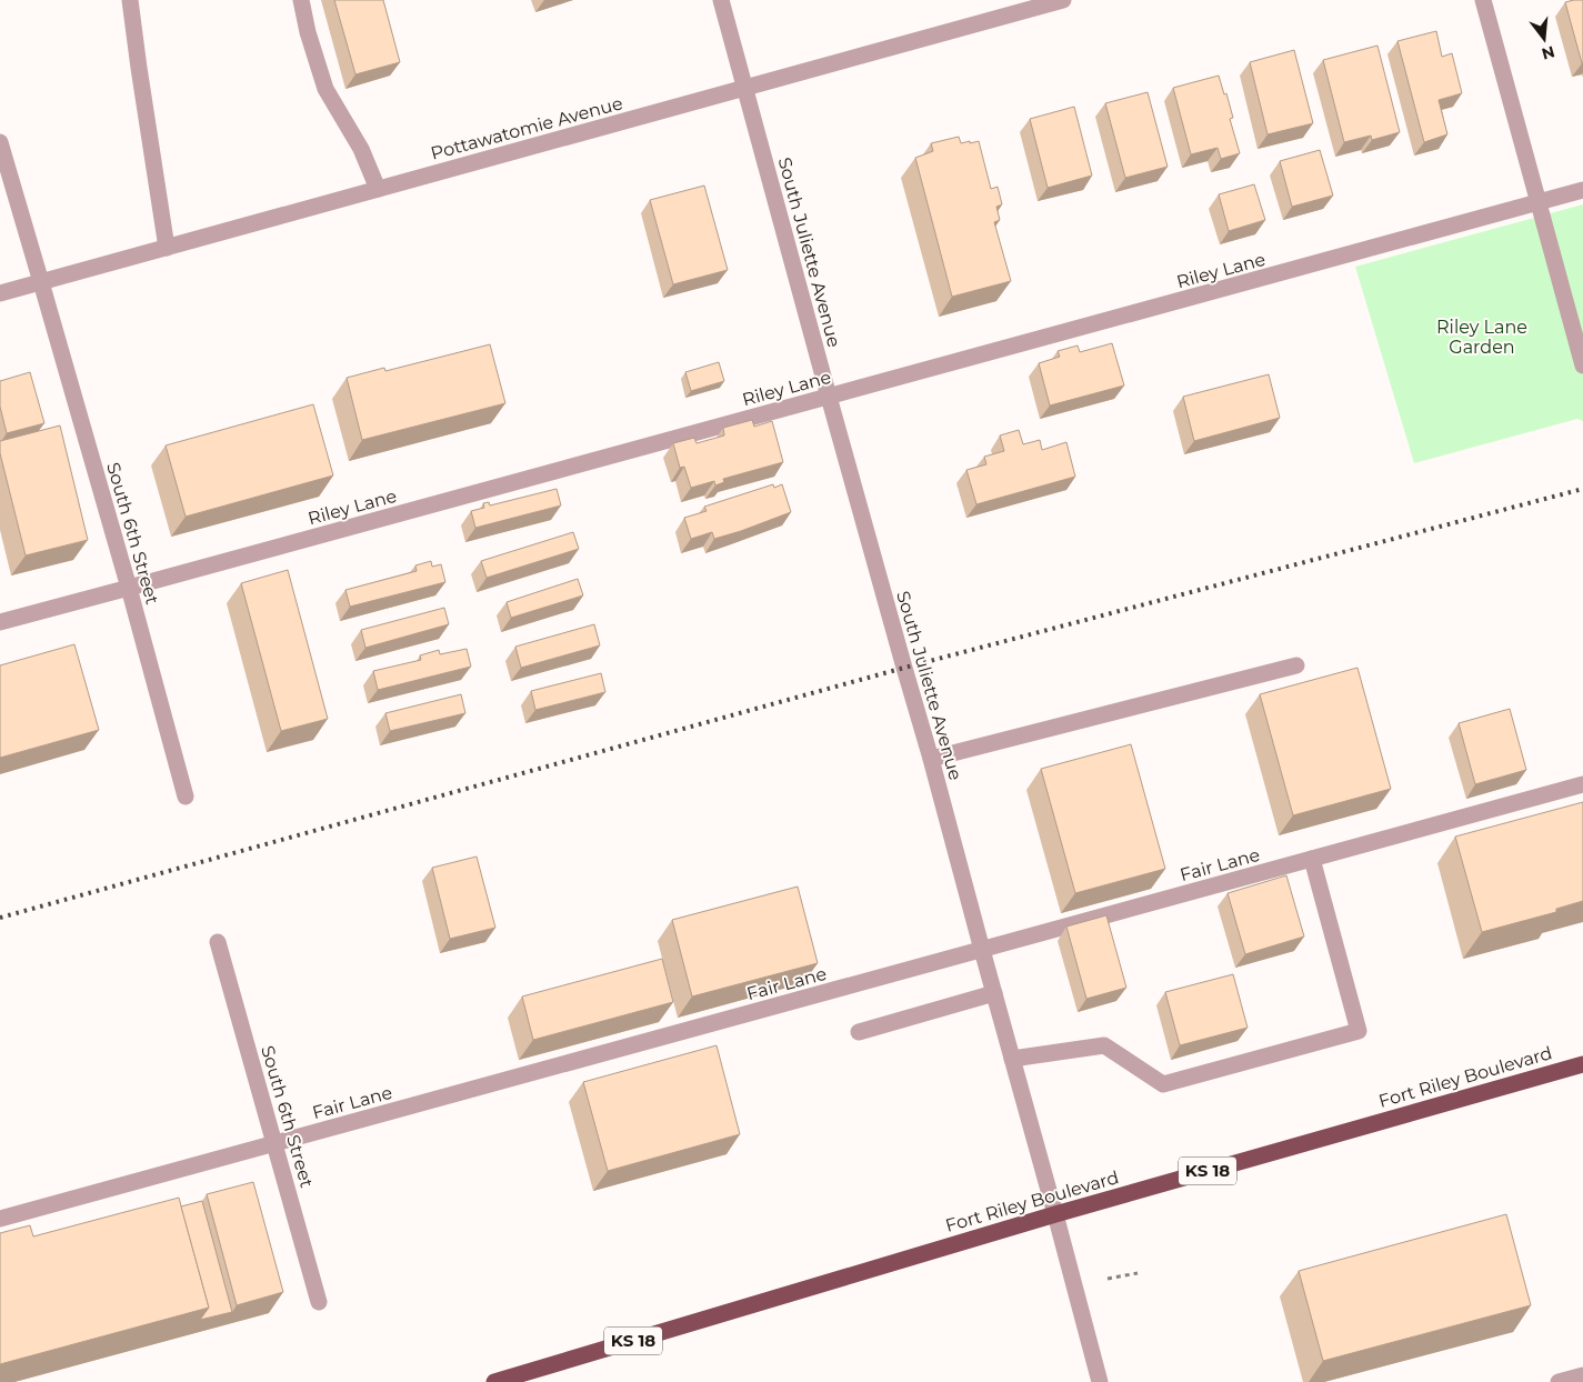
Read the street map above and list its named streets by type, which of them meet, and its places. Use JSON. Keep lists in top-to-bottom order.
{
  "streets": {
    "highway": ["Fort Riley Boulevard", "KS 18"],
    "street": [
      "Pottawatomie Avenue",
      "South Juliette Avenue",
      "Riley Lane",
      "South 6th Street",
      "Fair Lane"
    ]
  },
  "crossings": [
    ["Pottawatomie Avenue", "South Juliette Avenue"],
    ["Pottawatomie Avenue", "South 6th Street"],
    ["South Juliette Avenue", "Riley Lane"],
    ["South Juliette Avenue", "Fair Lane"],
    ["South Juliette Avenue", "Fort Riley Boulevard"],
    ["Riley Lane", "South 6th Street"],
    ["South 6th Street", "Fair Lane"]
  ],
  "parks": ["Riley Lane Garden"],
  "north": "bottom"
}
